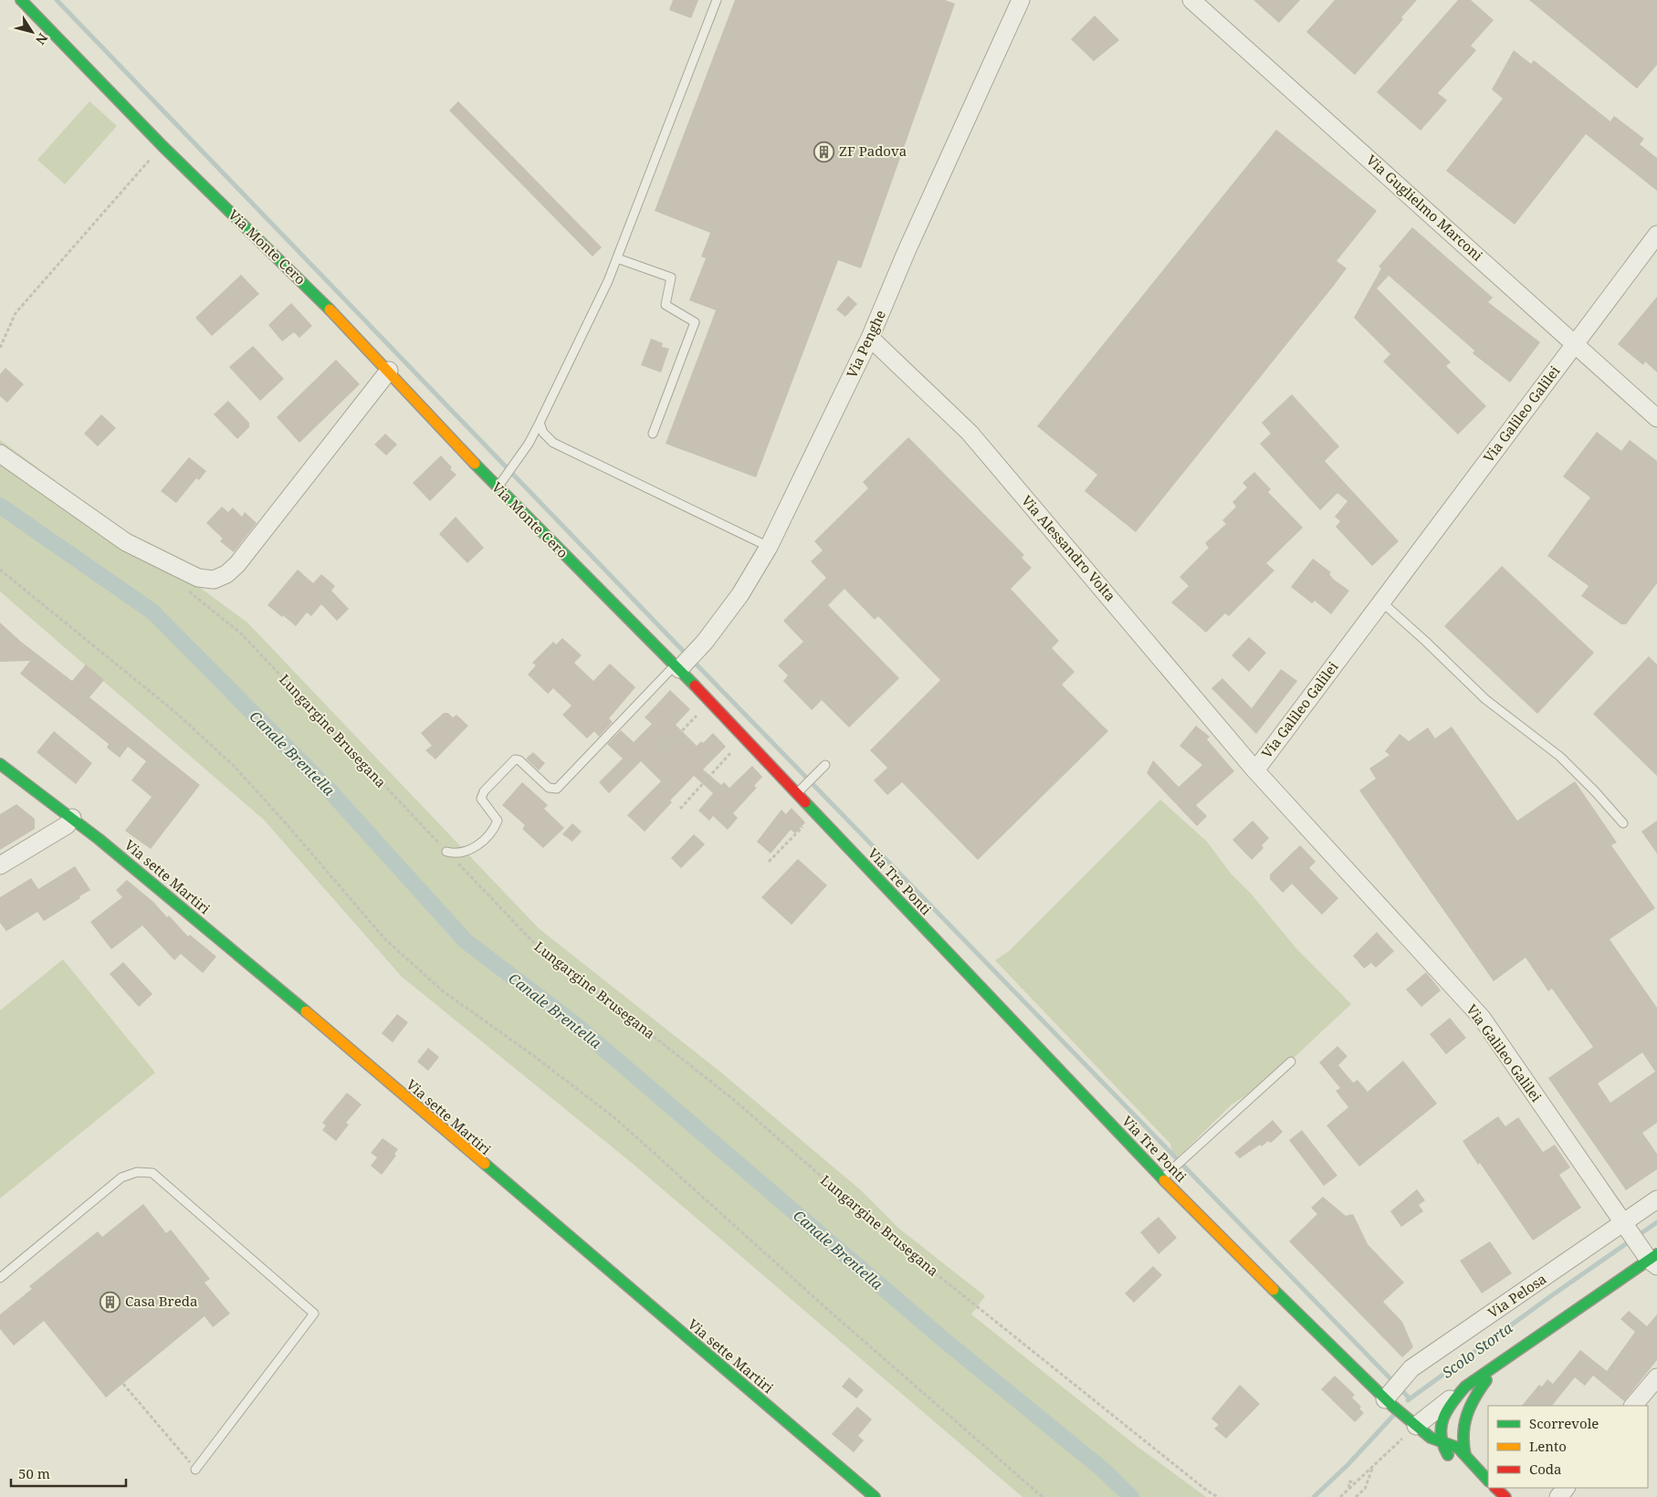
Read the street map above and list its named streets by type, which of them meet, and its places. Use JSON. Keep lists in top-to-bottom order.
{
  "streets": {
    "street": [
      "Via Guglielmo Marconi",
      "Via Monte Cero",
      "Via Penghe",
      "Via Galileo Galilei",
      "Via Alessandro Volta",
      "Via sette Martiri",
      "Via Tre Ponti",
      "Via Pelosa"
    ],
    "path": ["Lungargine Brusegana"]
  },
  "crossings": [
    ["Via Guglielmo Marconi", "Via Galileo Galilei"],
    ["Via Monte Cero", "Via Penghe"],
    ["Via Monte Cero", "Via Tre Ponti"],
    ["Via Penghe", "Via Alessandro Volta"],
    ["Via Penghe", "Via Tre Ponti"],
    ["Via Galileo Galilei", "Via Alessandro Volta"],
    ["Via Galileo Galilei", "Via Pelosa"],
    ["Via Tre Ponti", "Via Pelosa"]
  ],
  "water": ["Canale Brentella", "Scolo Storta"],
  "places": {
    "building": ["ZF Padova", "Casa Breda"]
  },
  "legend": ["Scorrevole", "Lento", "Coda"],
  "scale_bar": "50 m",
  "north": "bottom right"
}
